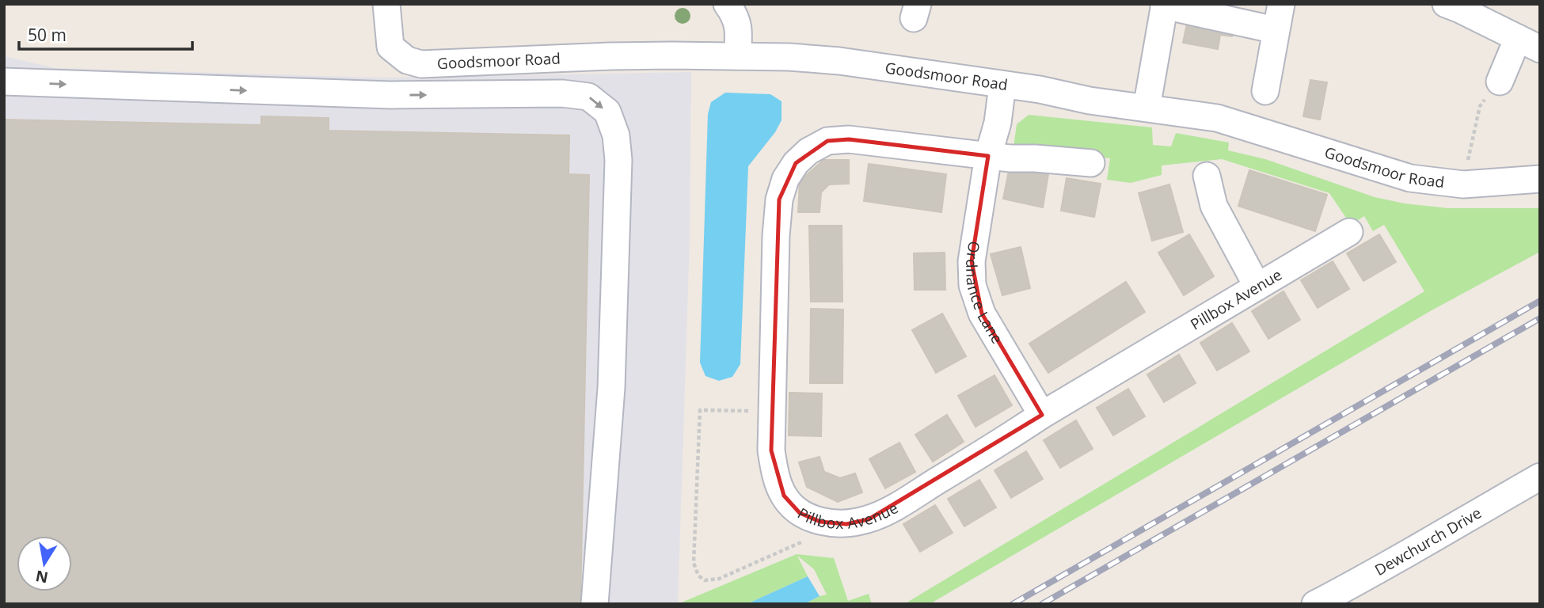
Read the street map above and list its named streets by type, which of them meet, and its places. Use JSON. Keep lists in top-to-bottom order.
{
  "streets": {
    "street": [
      "Goodsmoor Road",
      "Ordnance Lane",
      "Pillbox Avenue",
      "Dewchurch Drive"
    ]
  },
  "crossings": [
    ["Goodsmoor Road", "Ordnance Lane"],
    ["Ordnance Lane", "Pillbox Avenue"]
  ],
  "scale_bar": "50 m",
  "north": "bottom"
}
